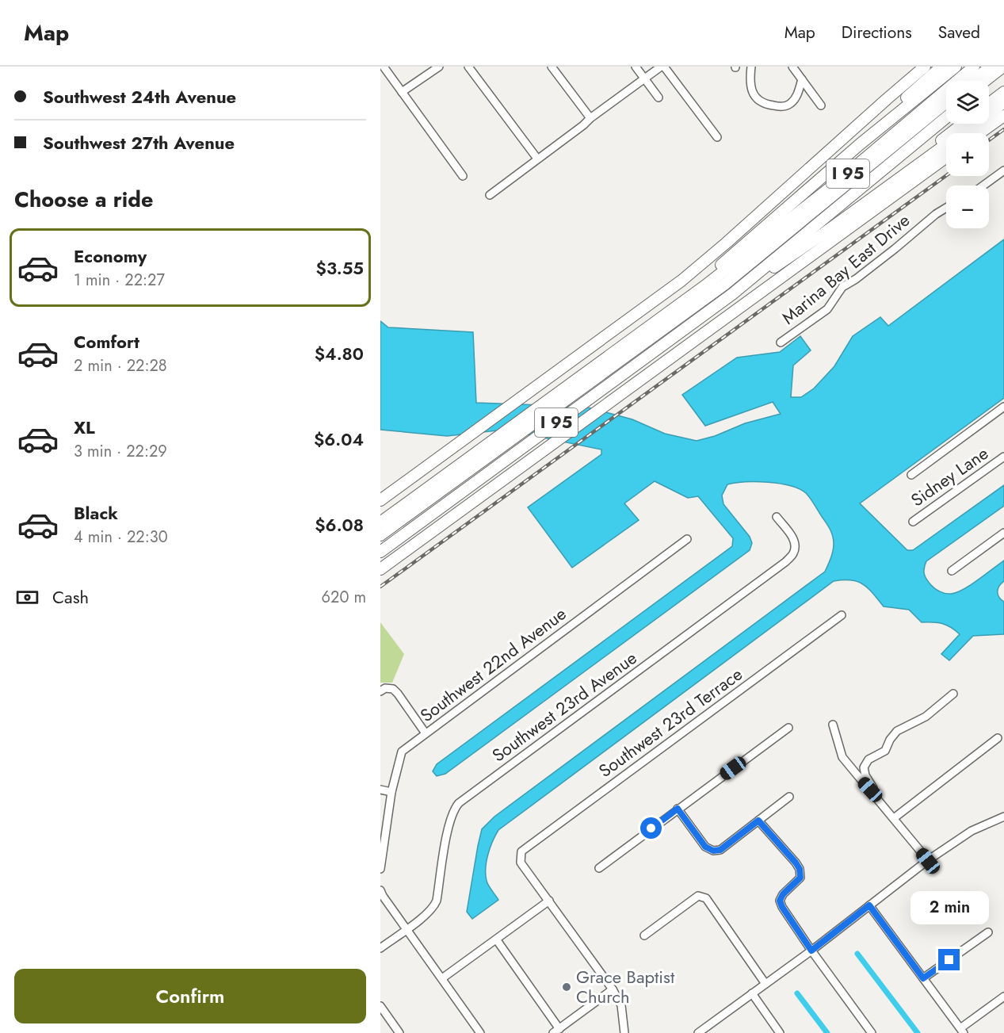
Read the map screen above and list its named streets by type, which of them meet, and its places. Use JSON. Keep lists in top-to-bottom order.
{
  "streets": {
    "highway": ["I 95"],
    "street": [
      "Marina Bay East Drive",
      "Sidney Lane",
      "Southwest 22nd Avenue",
      "Southwest 23rd Avenue",
      "Southwest 23rd Terrace"
    ]
  },
  "places": ["Grace Baptist Church"],
  "page": {
    "header": "Map",
    "nav": ["Map", "Directions", "Saved"],
    "banner": ["Southwest 24th Avenue", "Southwest 27th Avenue"],
    "map_buttons": ["+", "−"],
    "heading": "Choose a ride",
    "list": [
      {
        "name": "Economy",
        "note": "1 min · 22:27",
        "value": "$3.55"
      },
      {
        "name": "Comfort",
        "note": "2 min · 22:28",
        "value": "$4.80"
      },
      {
        "name": "XL",
        "note": "3 min · 22:29",
        "value": "$6.04"
      },
      {
        "name": "Black",
        "note": "4 min · 22:30",
        "value": "$6.08"
      }
    ],
    "pay": ["Cash", "620 m"],
    "bubble": "2 min",
    "buttons": "Confirm"
  }
}
